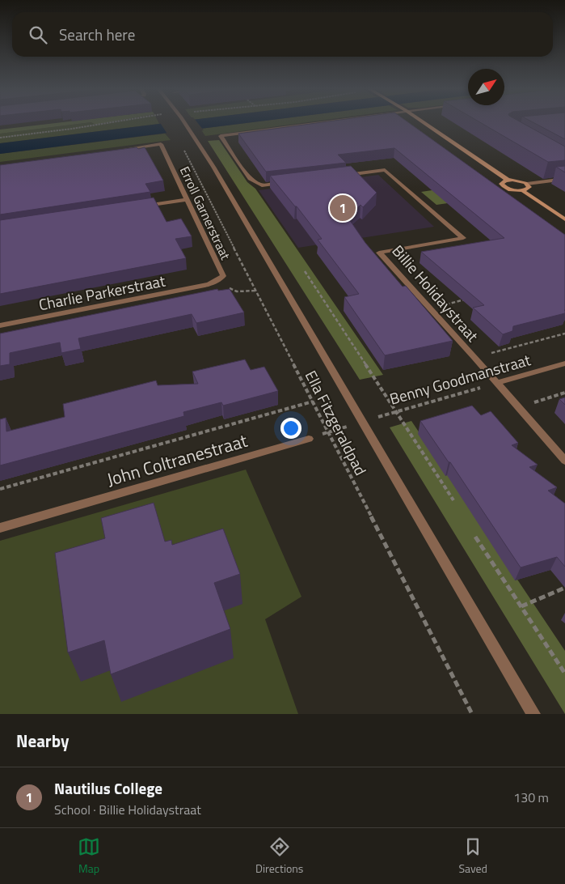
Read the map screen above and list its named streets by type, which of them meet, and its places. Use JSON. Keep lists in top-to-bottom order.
{
  "streets": {
    "street": [
      "Erroll Garnerstraat",
      "Charlie Parkerstraat",
      "Billie Holidaystraat",
      "Benny Goodmanstraat",
      "John Coltranestraat"
    ],
    "path": ["Ella Fitzgeraldpad"]
  },
  "crossings": [
    ["Erroll Garnerstraat", "Charlie Parkerstraat"],
    ["Billie Holidaystraat", "Benny Goodmanstraat"],
    ["Ella Fitzgeraldpad", "John Coltranestraat"]
  ],
  "north": "top right",
  "page": {
    "search": "Search here",
    "pins": "1",
    "heading": "Nearby",
    "list": [
      {
        "mark": "1",
        "name": "Nautilus College",
        "note": "School · Billie Holidaystraat",
        "value": "130 m"
      }
    ],
    "nav": ["Map", "Directions", "Saved"]
  }
}
